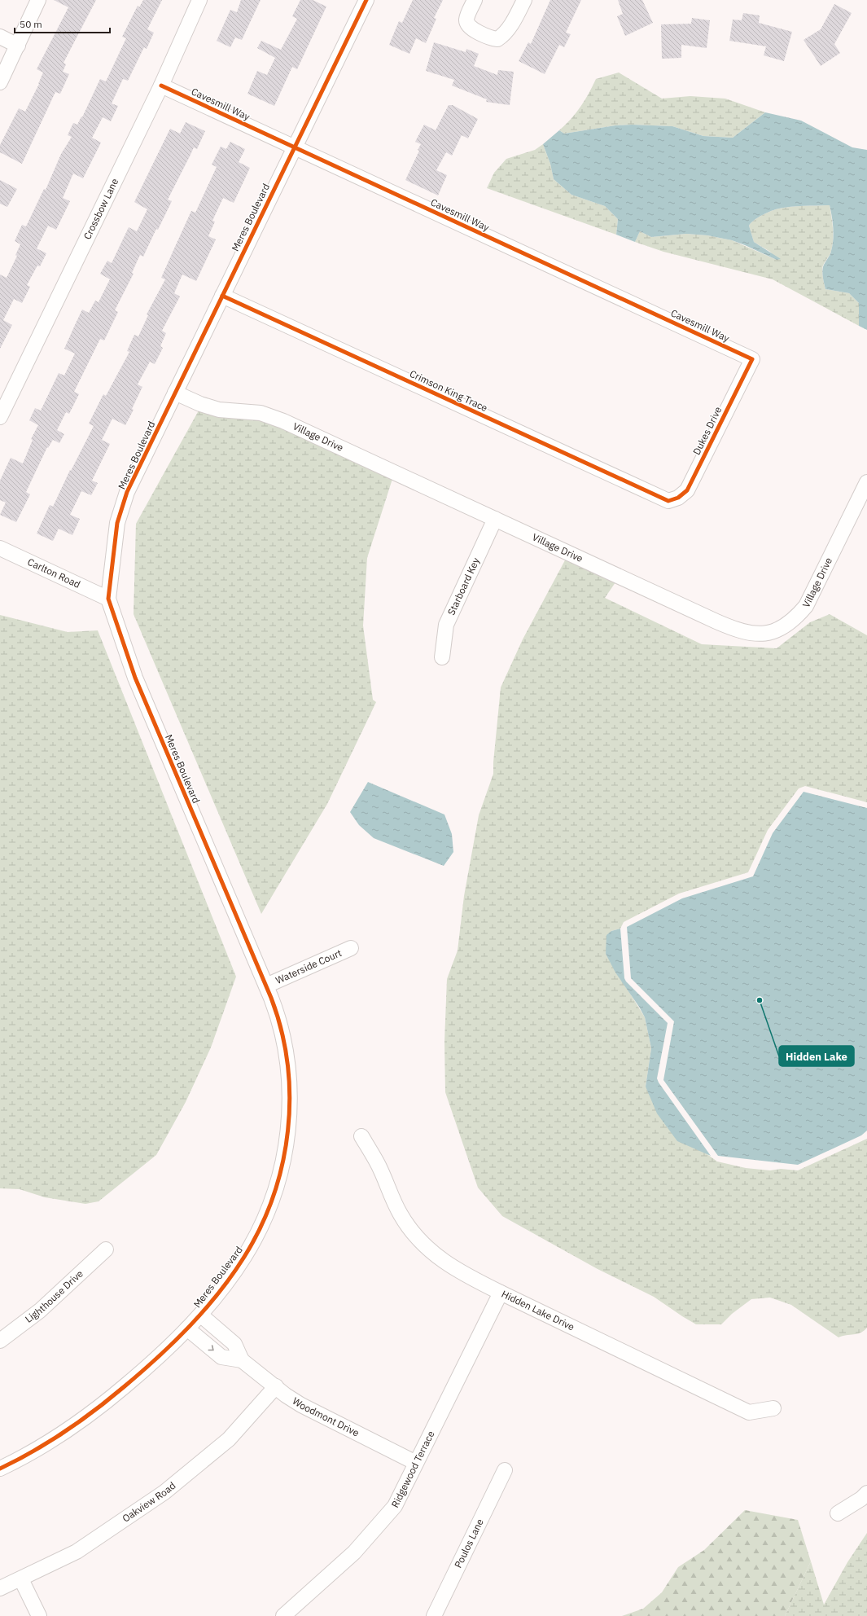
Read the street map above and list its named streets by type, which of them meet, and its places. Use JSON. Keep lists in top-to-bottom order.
{
  "streets": {
    "street": [
      "Cavesmill Way",
      "Crossbow Lane",
      "Meres Boulevard",
      "Crimson King Trace",
      "Dukes Drive",
      "Village Drive",
      "Carlton Road",
      "Starboard Key",
      "Waterside Court",
      "Lighthouse Drive",
      "Hidden Lake Drive",
      "Woodmont Drive",
      "Ridgewood Terrace",
      "Oakview Road",
      "Poulos Lane"
    ]
  },
  "crossings": [
    ["Cavesmill Way", "Crossbow Lane"],
    ["Cavesmill Way", "Meres Boulevard"],
    ["Cavesmill Way", "Dukes Drive"],
    ["Meres Boulevard", "Crimson King Trace"],
    ["Meres Boulevard", "Village Drive"],
    ["Meres Boulevard", "Carlton Road"],
    ["Meres Boulevard", "Waterside Court"],
    ["Meres Boulevard", "Woodmont Drive"],
    ["Crimson King Trace", "Dukes Drive"],
    ["Village Drive", "Starboard Key"],
    ["Hidden Lake Drive", "Ridgewood Terrace"],
    ["Woodmont Drive", "Ridgewood Terrace"],
    ["Woodmont Drive", "Oakview Road"]
  ],
  "places": ["Hidden Lake"],
  "scale_bar": "50 m"
}
